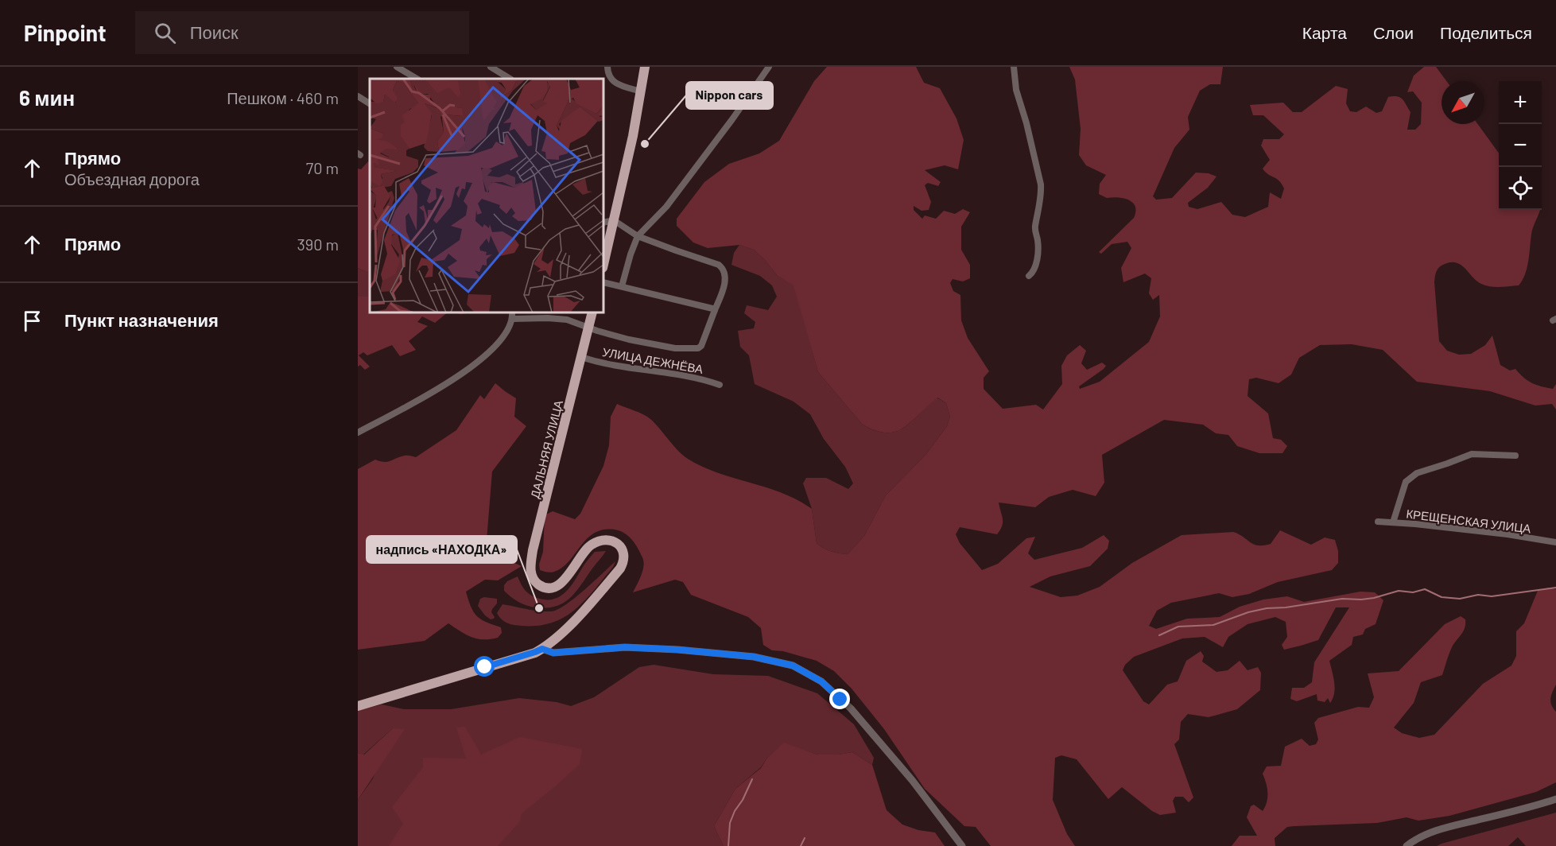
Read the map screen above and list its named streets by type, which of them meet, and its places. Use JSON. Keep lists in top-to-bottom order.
{
  "streets": {
    "main road": ["ДАЛЬНЯЯ УЛИЦА"],
    "street": ["УЛИЦА ДЕЖНЁВА", "КРЕЩЕНСКАЯ УЛИЦА"]
  },
  "crossings": [
    ["УЛИЦА ДЕЖНЁВА", "ДАЛЬНЯЯ УЛИЦА"]
  ],
  "places": ["Nippon cars", "надпись «НАХОДКА»"],
  "north": "bottom left",
  "page": {
    "header": "Pinpoint",
    "search": "Поиск",
    "nav": ["Карта", "Слои", "Поделиться"],
    "heading": ["6 мин", "Пешком · 460 m"],
    "map_buttons": ["+", "−"],
    "list": [
      ["Прямо", "Объездная дорога", "70 m"],
      ["Прямо", "390 m"],
      "Пункт назначения"
    ]
  }
}
